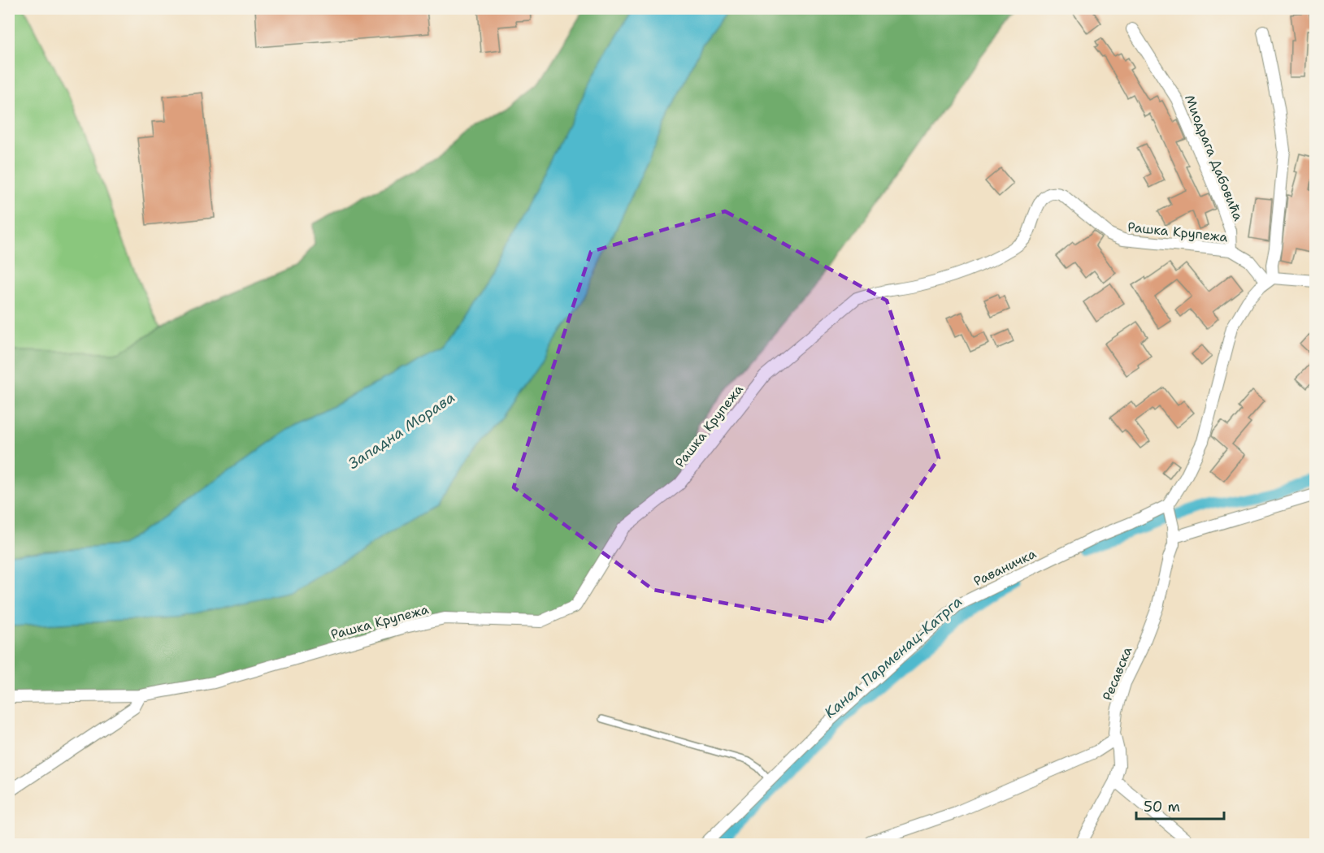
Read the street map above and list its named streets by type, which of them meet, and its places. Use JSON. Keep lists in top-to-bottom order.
{
  "streets": {
    "street": [
      "Миодрага Дабовића",
      "Рашка Крупежа",
      "Раваничка",
      "Ресавска"
    ]
  },
  "crossings": [
    ["Миодрага Дабовића", "Рашка Крупежа"]
  ],
  "water": ["Западна Морава", "Канал Парменац-Катрга"],
  "scale_bar": "50 m"
}
